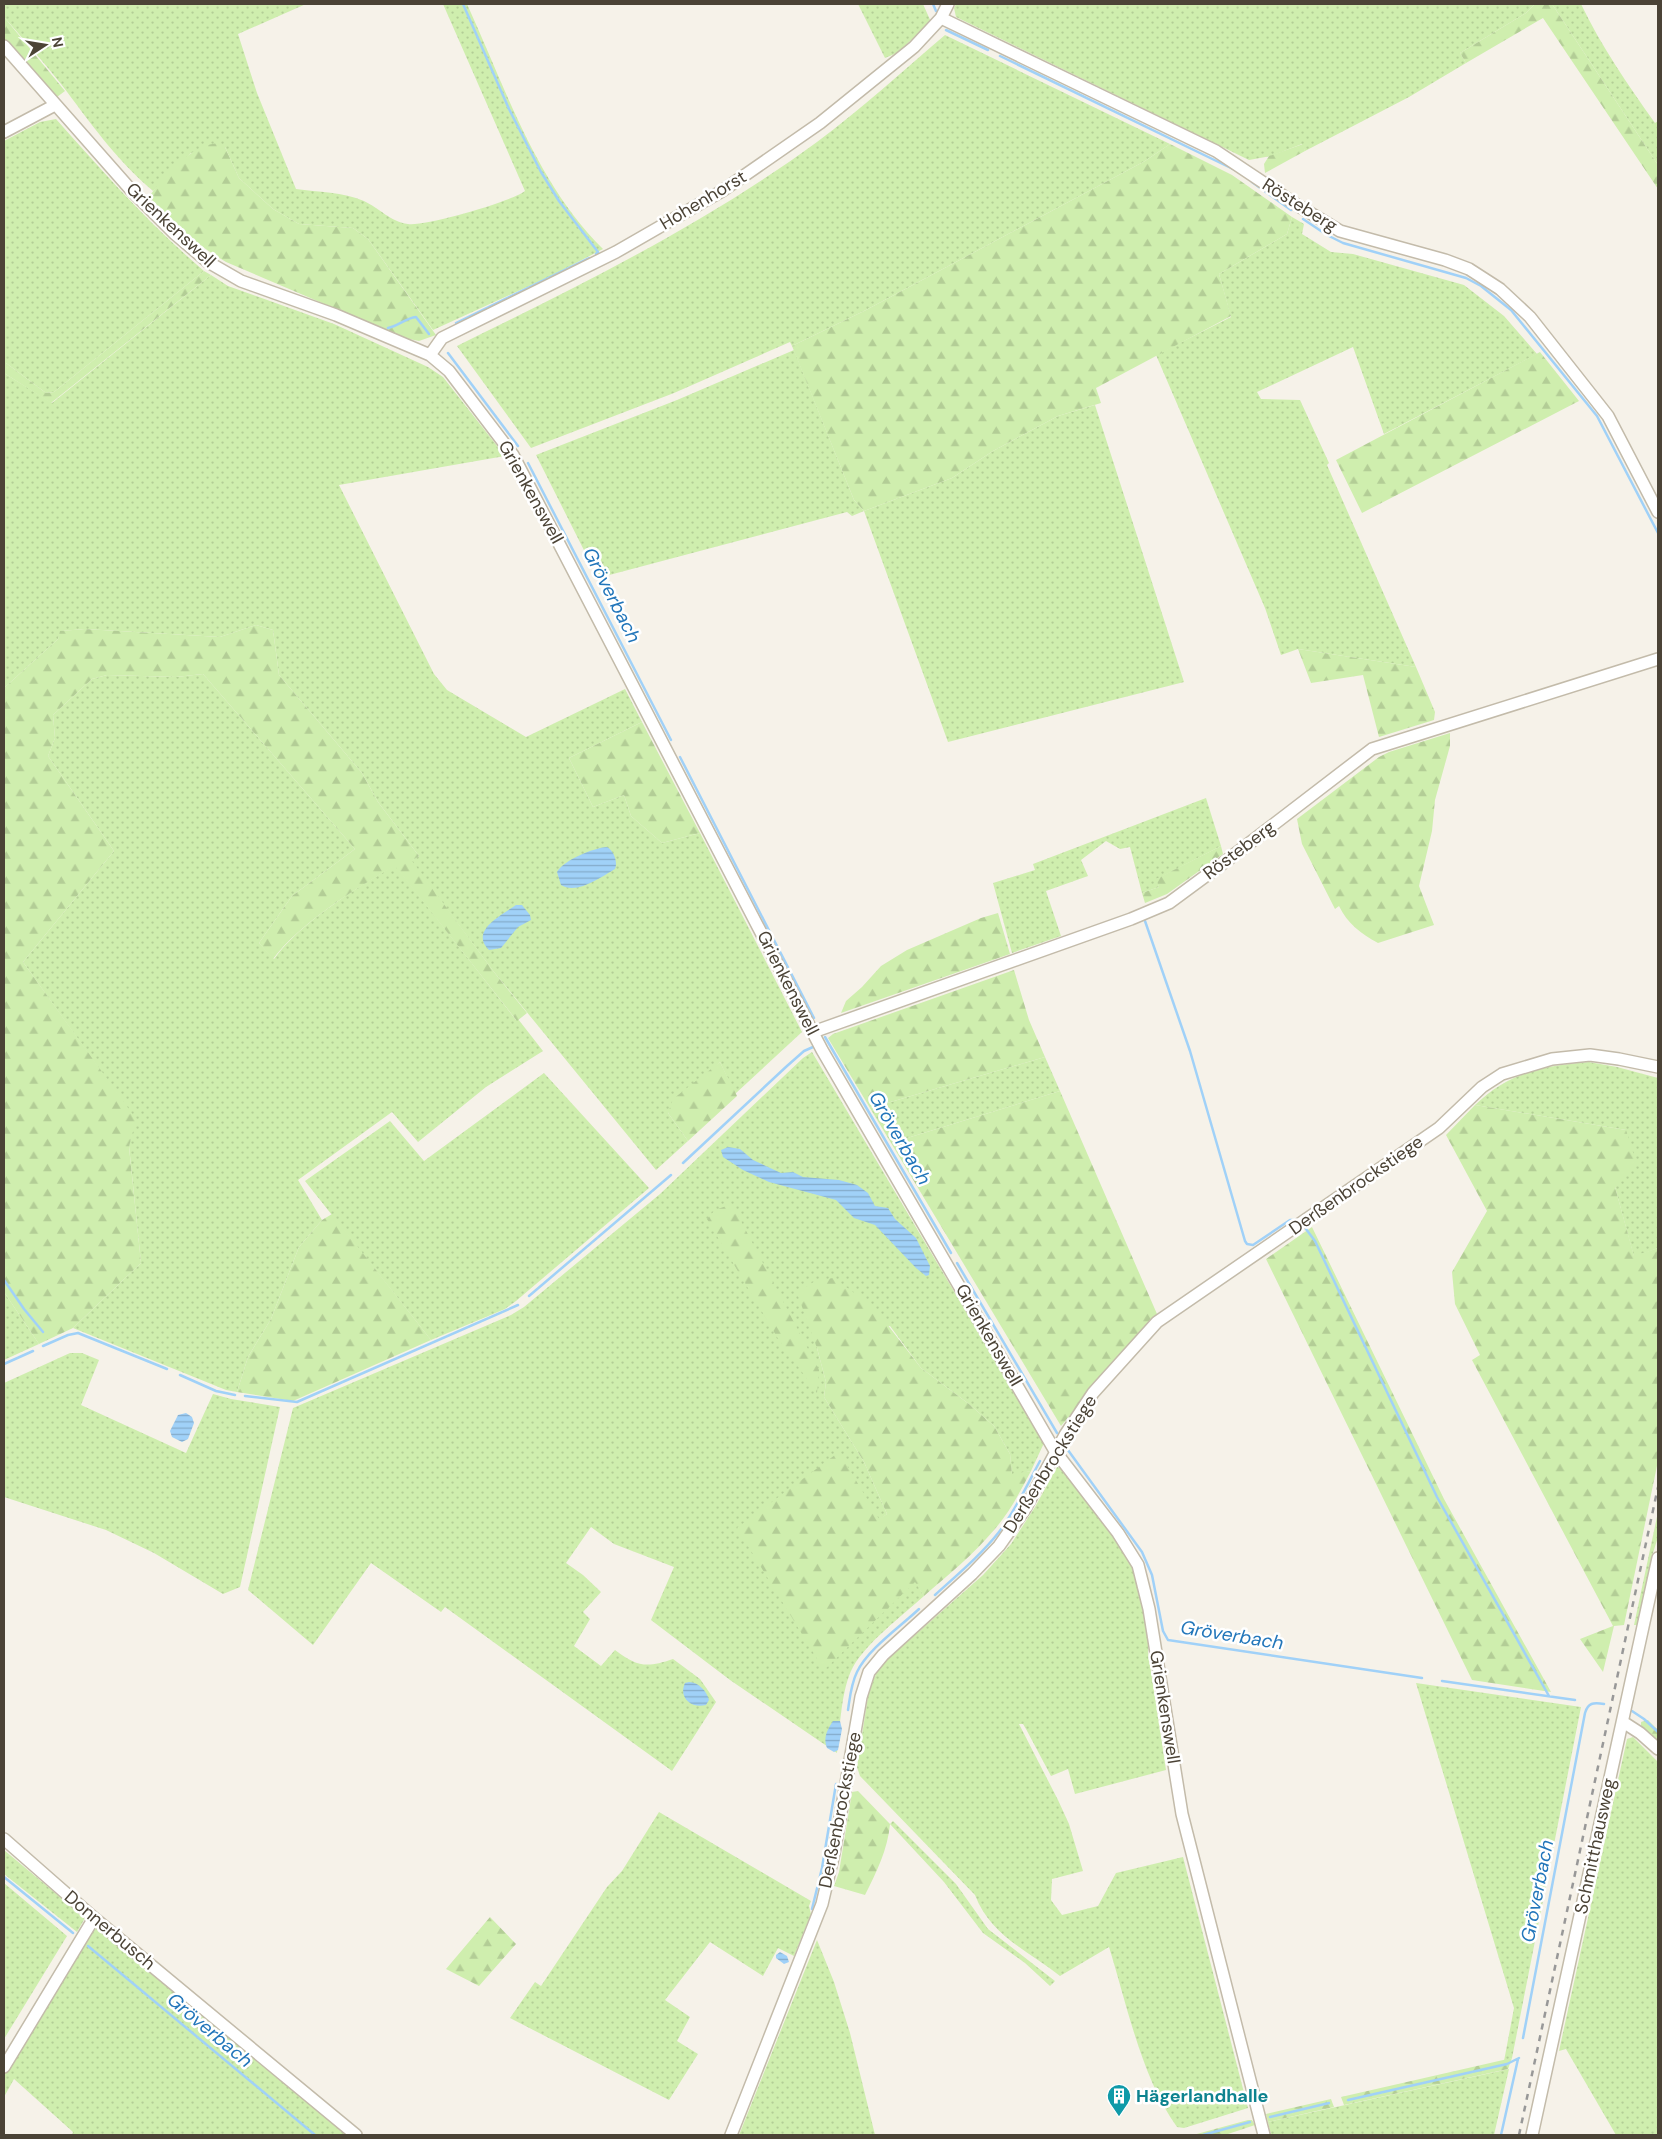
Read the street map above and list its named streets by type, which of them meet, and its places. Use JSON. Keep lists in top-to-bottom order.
{
  "streets": {
    "street": [
      "Hohenhorst",
      "Rösteberg",
      "Grienkenswell",
      "Derßenbrockstiege",
      "Schmitthausweg",
      "Donnerbusch"
    ]
  },
  "crossings": [
    ["Hohenhorst", "Rösteberg"],
    ["Hohenhorst", "Grienkenswell"],
    ["Rösteberg", "Grienkenswell"],
    ["Grienkenswell", "Derßenbrockstiege"]
  ],
  "water": ["Gröverbach"],
  "places": {
    "building": ["Hägerlandhalle"]
  },
  "north": "right"
}
